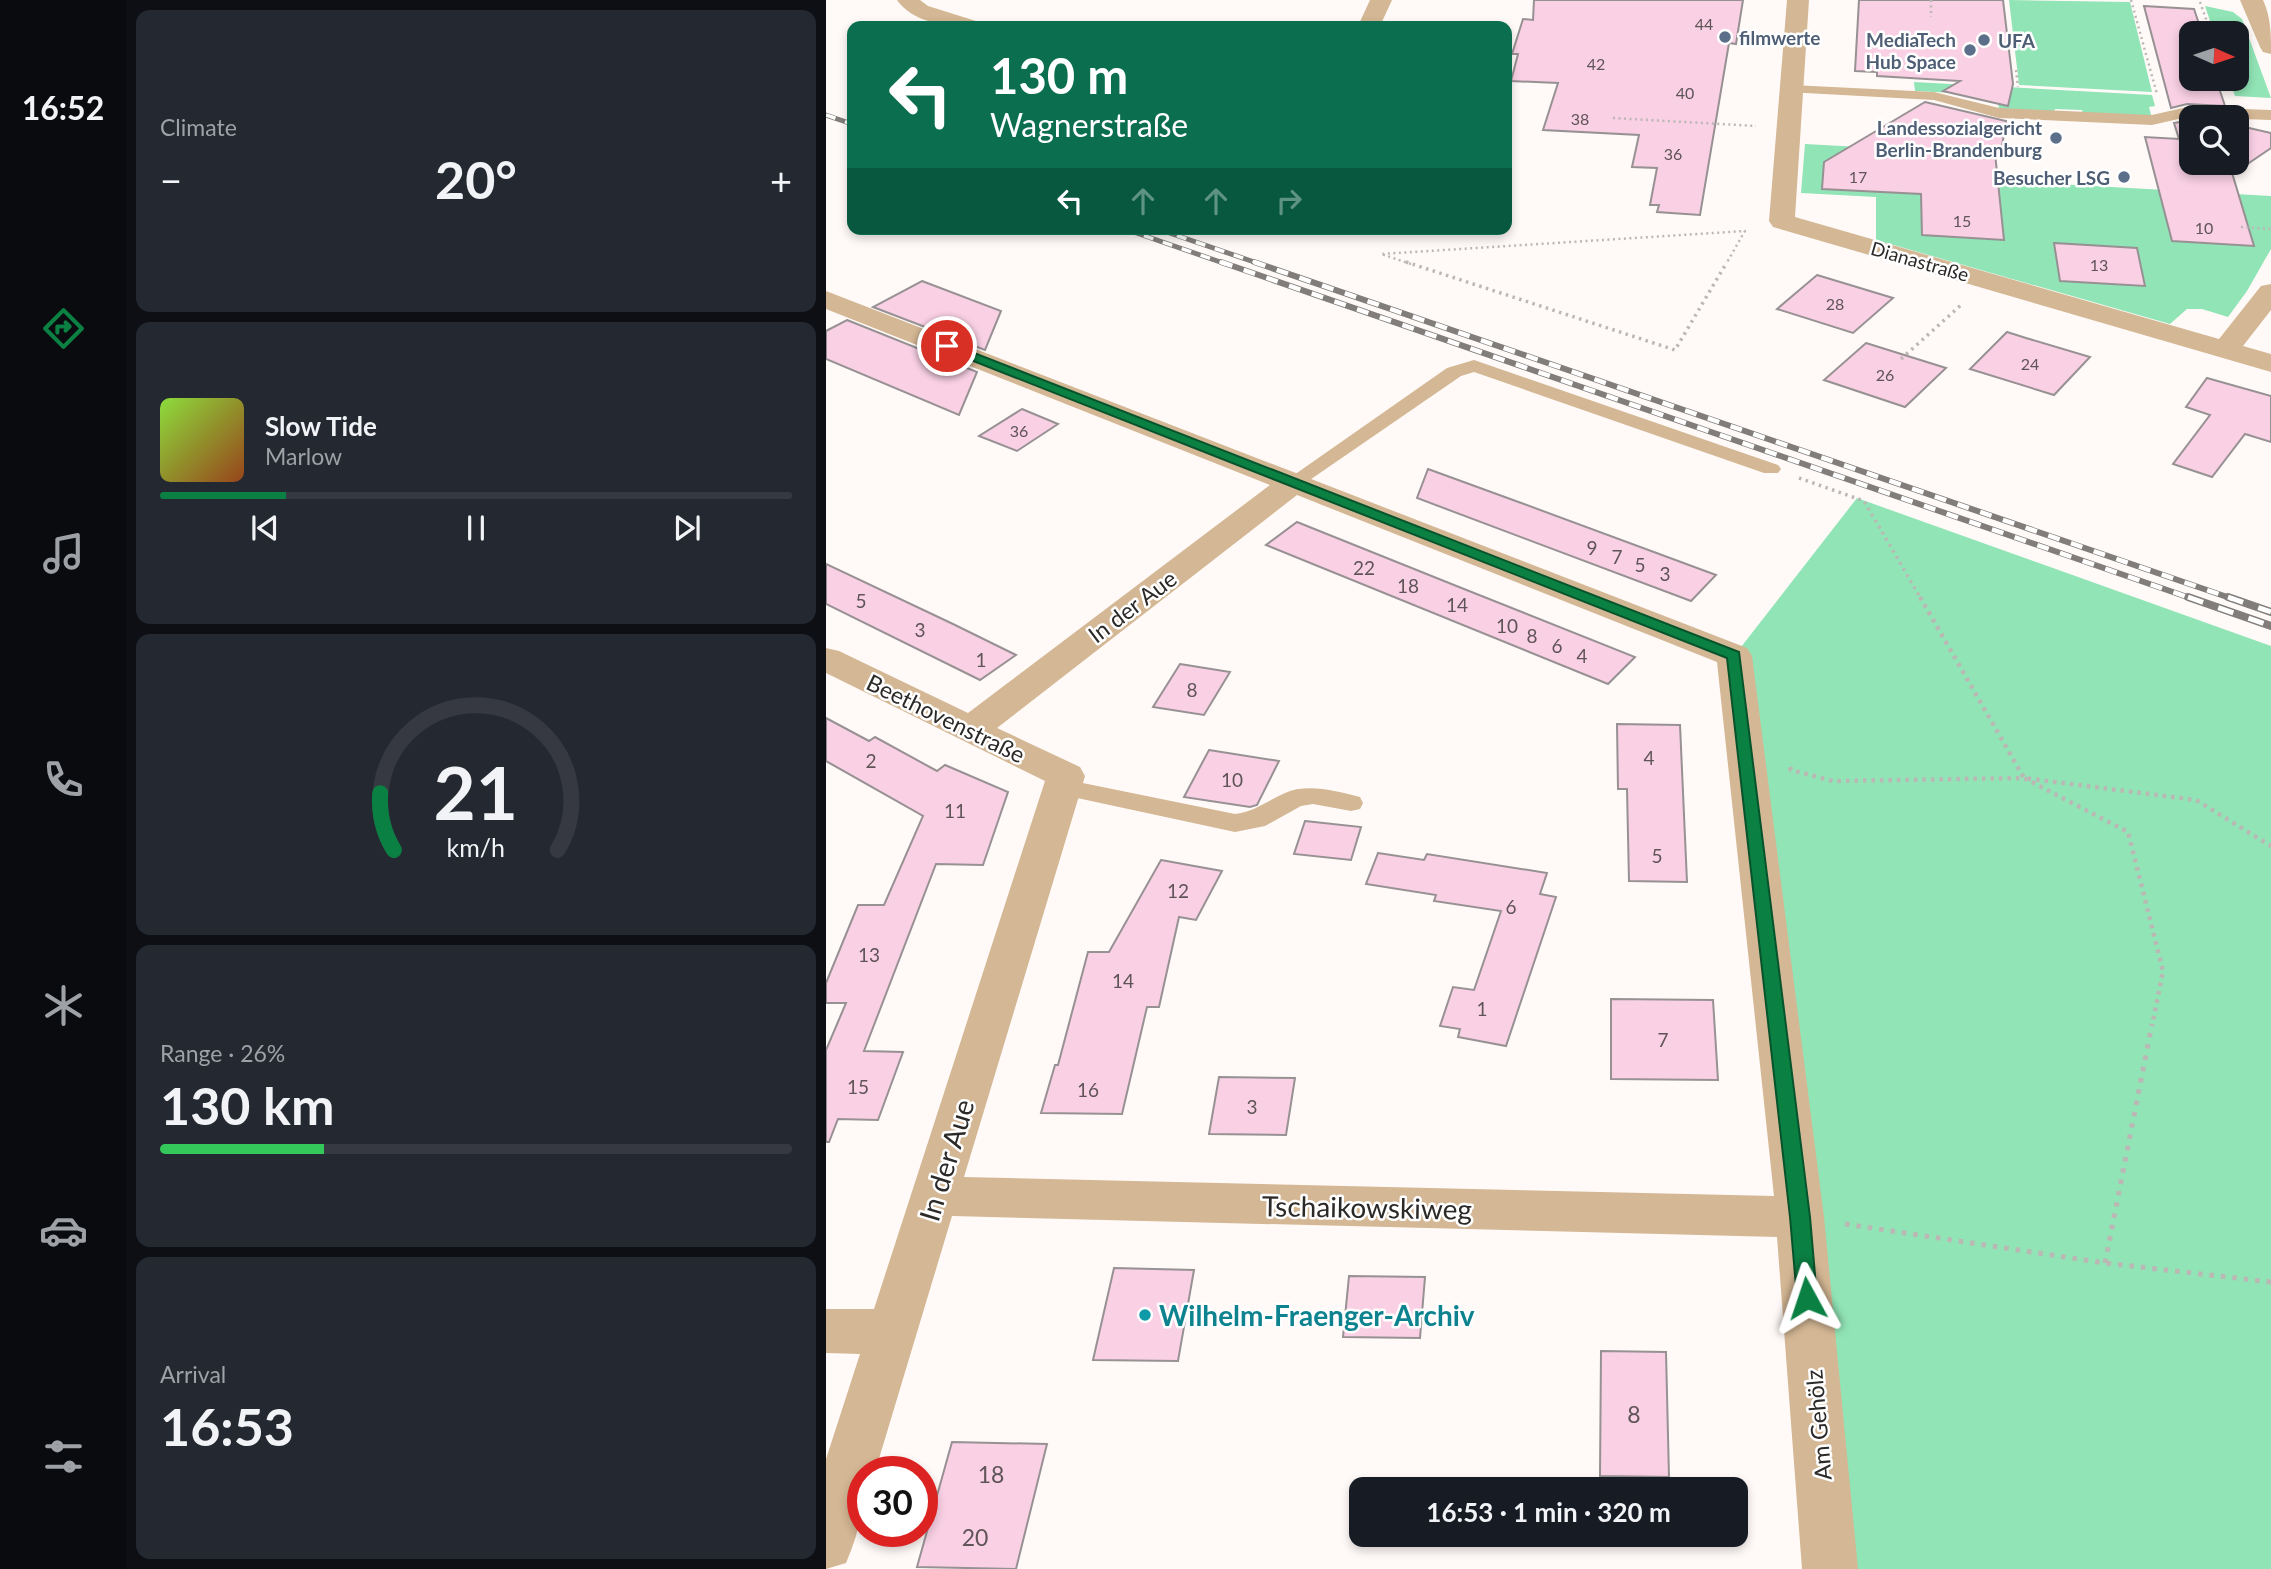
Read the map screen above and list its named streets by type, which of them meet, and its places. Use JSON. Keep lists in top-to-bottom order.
{
  "streets": {
    "street": [
      "Dianastraße",
      "In der Aue",
      "Beethovenstraße",
      "Tschaikowskiweg",
      "Am Gehölz"
    ]
  },
  "crossings": [
    ["In der Aue", "Beethovenstraße"],
    ["In der Aue", "Tschaikowskiweg"],
    ["In der Aue", "Am Gehölz"],
    ["Tschaikowskiweg", "Am Gehölz"]
  ],
  "places": [
    "filmwerte",
    "UFA",
    "MediaTech Hub Space",
    "Landessozialgericht Berlin-Brandenburg",
    "Besucher LSG",
    "Wilhelm-Fraenger-Archiv"
  ],
  "house_numbers": [
    "44",
    "42",
    "40",
    "38",
    "36",
    "17",
    "15",
    "10",
    "13",
    "28",
    "24",
    "26",
    "36",
    "9",
    "7",
    "5",
    "22",
    "3",
    "18",
    "5",
    "14",
    "10",
    "3",
    "8",
    "6",
    "4",
    "1",
    "8",
    "4",
    "2",
    "10",
    "11",
    "5",
    "12",
    "6",
    "13",
    "14",
    "1",
    "7",
    "15",
    "16",
    "3",
    "8",
    "18",
    "20"
  ],
  "north": "right",
  "page": {
    "tabs": "16:52",
    "tile": [
      "Climate",
      ["Range · 26%", "130 km"],
      ["Arrival", "16:53"]
    ],
    "turn": ["130 m", "Wagnerstraße"],
    "heat": ["−", "20°", "+"],
    "song": ["Slow Tide", "Marlow"],
    "limit": "30",
    "trip": "16:53 · 1 min · 320 m",
    "gauge": ["21", "km/h"]
  }
}
